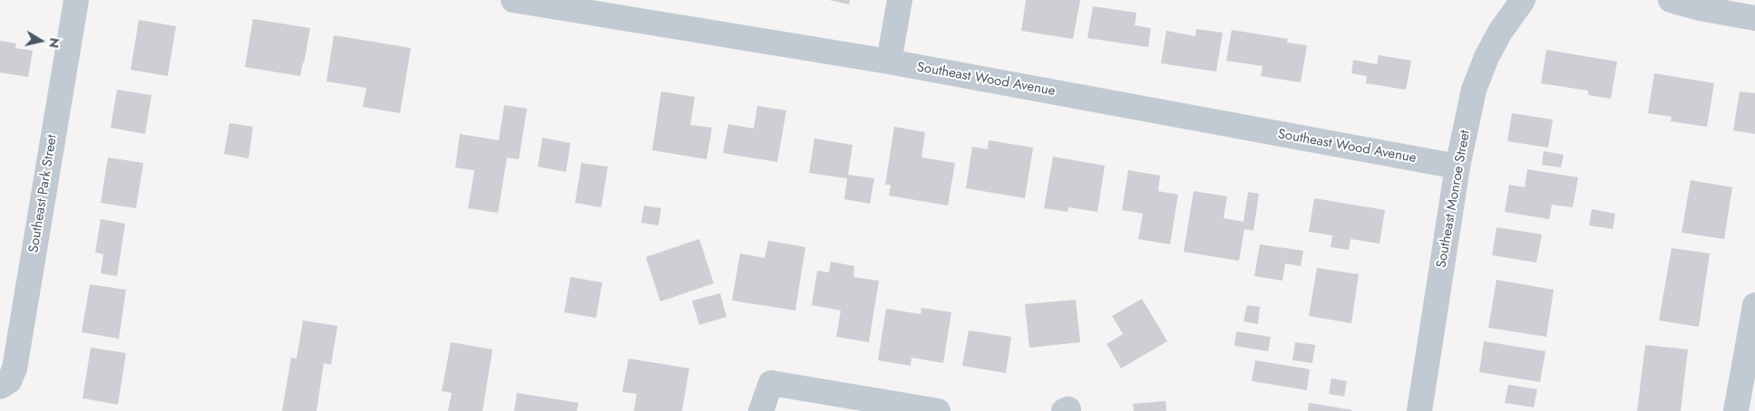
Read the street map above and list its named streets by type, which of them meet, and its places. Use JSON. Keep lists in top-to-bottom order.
{
  "streets": {
    "street": ["Southeast Wood Avenue", "Southeast Park Street", "Southeast Monroe Street"]
  },
  "crossings": [
    ["Southeast Wood Avenue", "Southeast Monroe Street"]
  ],
  "north": "right"
}
